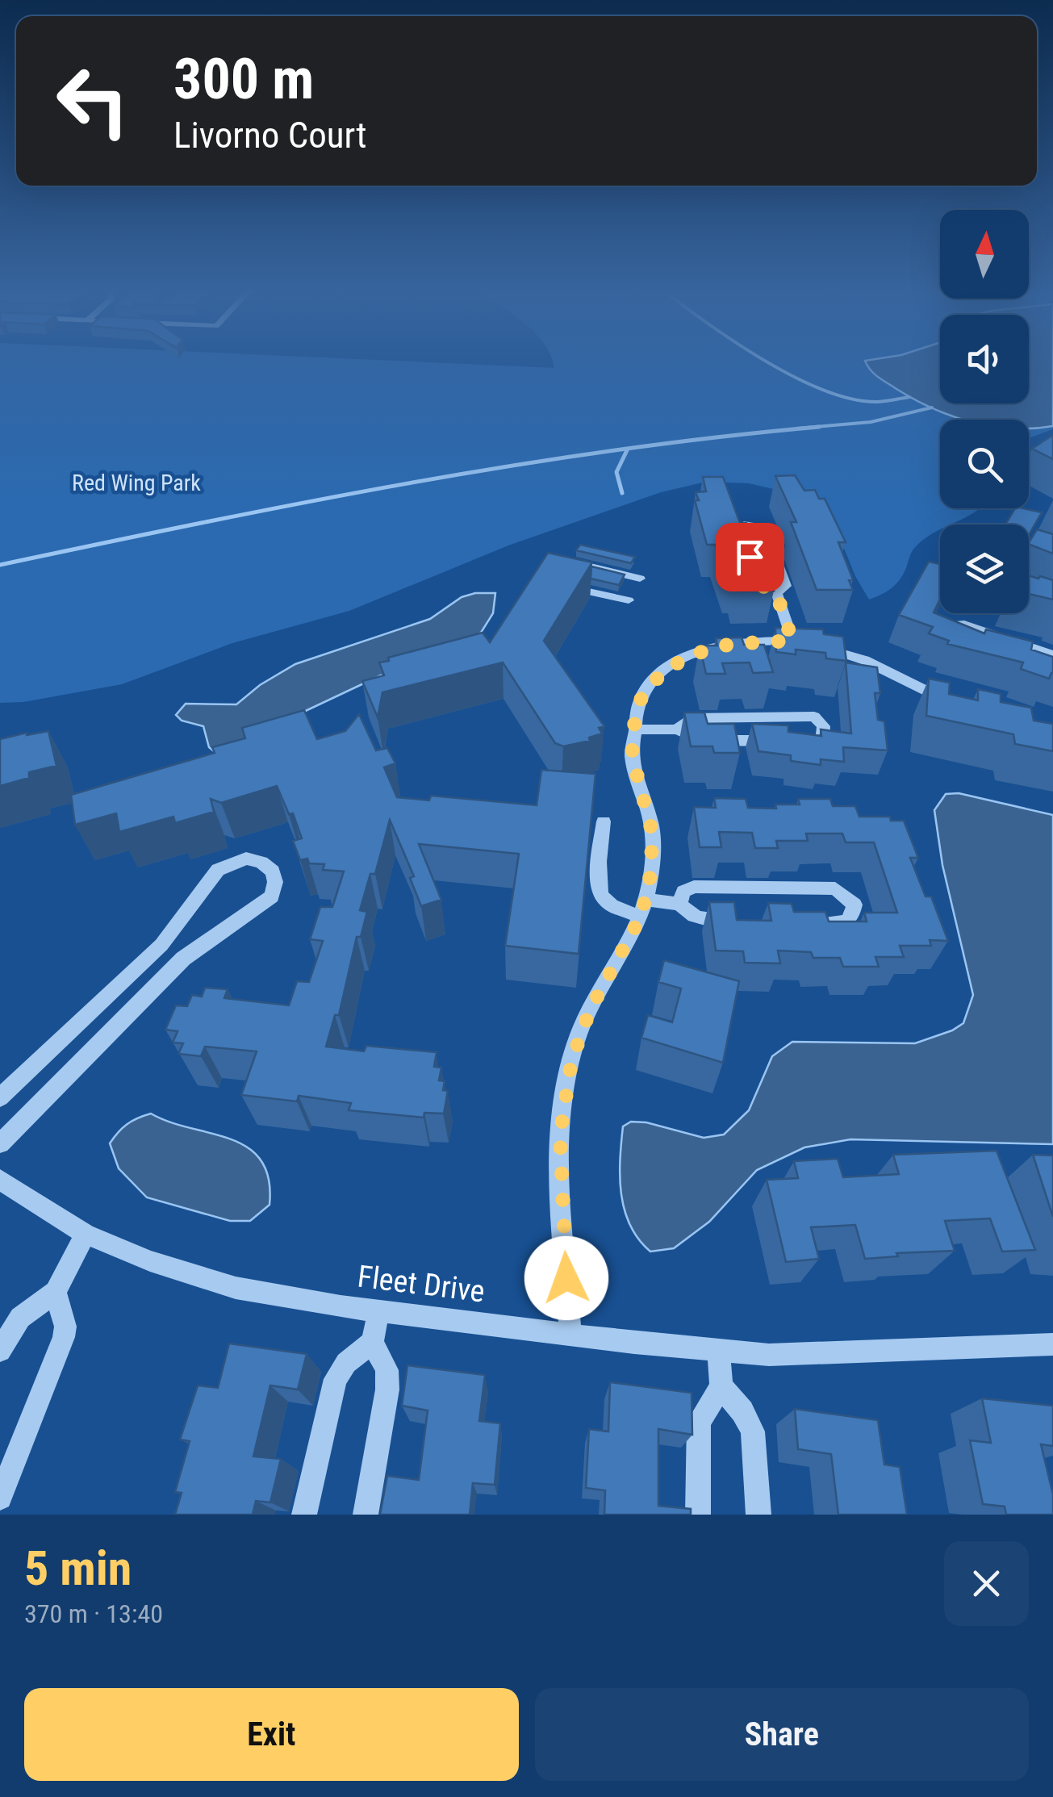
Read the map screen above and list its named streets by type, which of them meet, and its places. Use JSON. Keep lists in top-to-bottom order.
{
  "streets": {
    "street": ["Fleet Drive"]
  },
  "parks": ["Red Wing Park"],
  "north": "top",
  "page": {
    "turn": ["300 m", "Livorno Court"],
    "heading": ["5 min", "370 m · 13:40"],
    "buttons": ["Exit", "Share"]
  }
}
